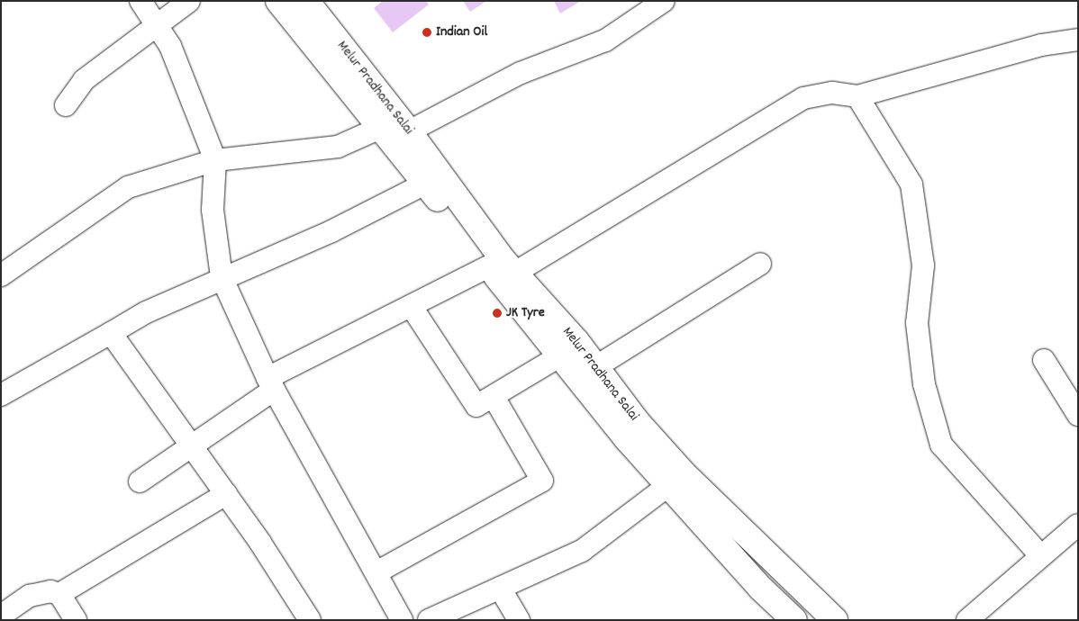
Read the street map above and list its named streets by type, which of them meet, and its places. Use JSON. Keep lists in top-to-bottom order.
{
  "streets": {
    "main road": ["Melur Pradhana Salai"]
  },
  "places": ["Indian Oil", "JK Tyre"]
}
